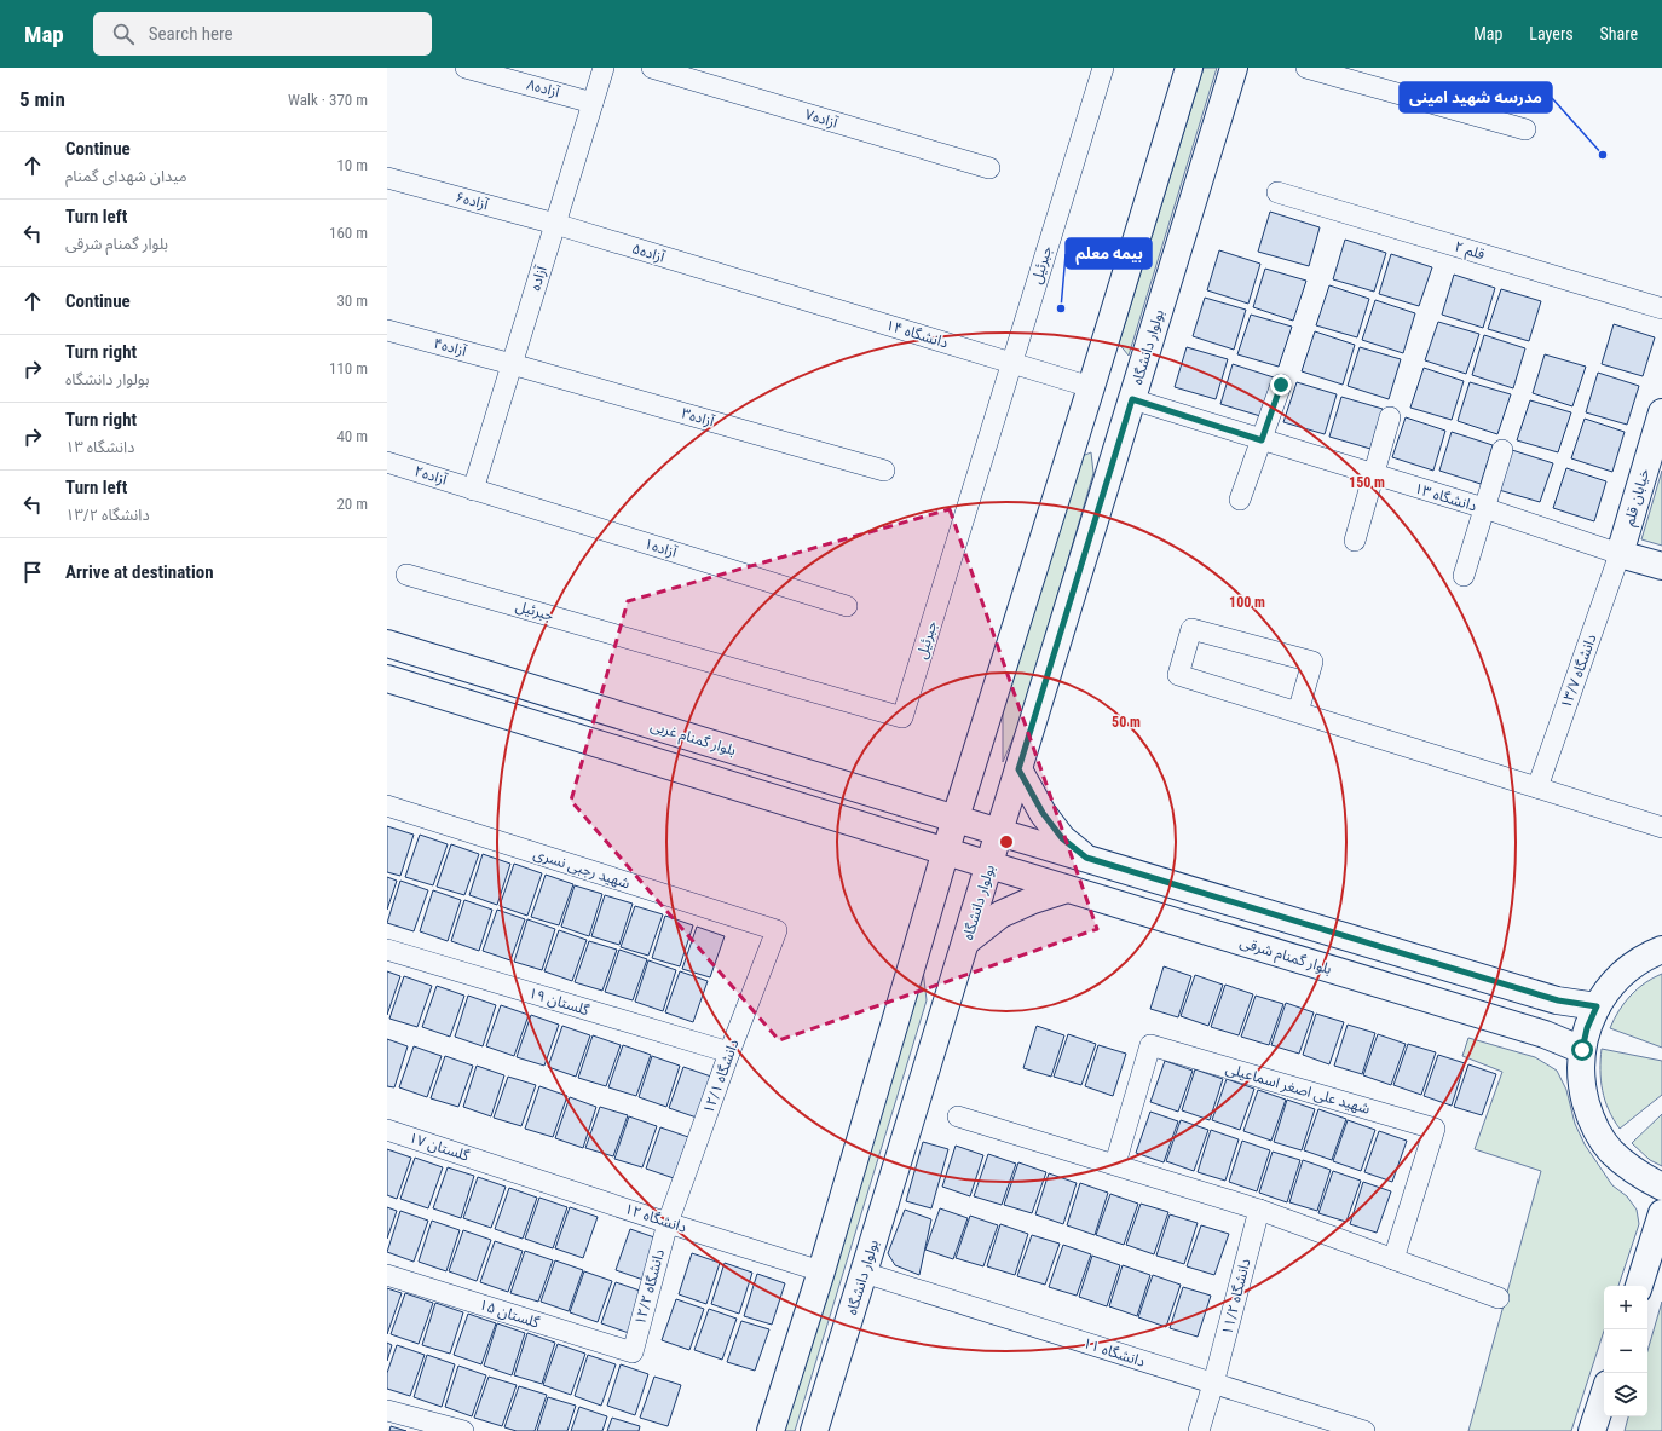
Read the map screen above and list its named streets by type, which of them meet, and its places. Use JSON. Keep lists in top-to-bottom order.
{
  "streets": {
    "main road": [
      "بولوار دانشگاه",
      "خیابان قلم",
      "بلوار گمنام غربی",
      "بلوار گمنام شرقی"
    ],
    "street": [
      "آزاده۸",
      "آزاده۷",
      "آزاده۶",
      "قلم ۲",
      "آزاده۵",
      "جبرئیل",
      "آزاده",
      "دانشگاه ۱۴",
      "آزاده۴",
      "آزاده۳",
      "آزاده۲",
      "دانشگاه ۱۳",
      "آزاده۱",
      "دانشگاه ۱۳/۷",
      "شهید رجبی نسری",
      "گلستان ۱۹",
      "دانشگاه ۱۲/۱",
      "شهید علی اصغر اسماعیلی",
      "گلستان ۱۷",
      "دانشگاه ۱۲",
      "دانشگاه ۱۲/۲",
      "دانشگاه ۱۱/۲",
      "گلستان ۱۵",
      "دانشگاه ۱۱"
    ]
  },
  "crossings": [
    ["آزاده۸", "آزاده"],
    ["آزاده۶", "آزاده۵"],
    ["آزاده۶", "آزاده"],
    ["آزاده۵", "آزاده"],
    ["آزاده۵", "دانشگاه ۱۴"],
    ["جبرئیل", "دانشگاه ۱۴"],
    ["آزاده", "آزاده۴"],
    ["آزاده", "آزاده۳"],
    ["آزاده", "آزاده۲"],
    ["آزاده", "آزاده۱"],
    ["آزاده۴", "آزاده۳"],
    ["بولوار دانشگاه", "دانشگاه ۱۳"],
    ["بولوار دانشگاه", "بلوار گمنام غربی"],
    ["بولوار دانشگاه", "بلوار گمنام شرقی"],
    ["بولوار دانشگاه", "دانشگاه ۱۱"],
    ["آزاده۲", "آزاده۱"],
    ["دانشگاه ۱۳", "خیابان قلم"],
    ["دانشگاه ۱۳", "دانشگاه ۱۳/۷"],
    ["خیابان قلم", "دانشگاه ۱۳/۷"],
    ["شهید رجبی نسری", "دانشگاه ۱۲/۱"],
    ["گلستان ۱۹", "دانشگاه ۱۲/۱"],
    ["دانشگاه ۱۲/۱", "دانشگاه ۱۲"],
    ["دانشگاه ۱۲/۱", "دانشگاه ۱۲/۲"],
    ["گلستان ۱۷", "دانشگاه ۱۲"],
    ["دانشگاه ۱۲", "دانشگاه ۱۲/۲"],
    ["دانشگاه ۱۲/۲", "گلستان ۱۵"],
    ["دانشگاه ۱۱/۲", "دانشگاه ۱۱"]
  ],
  "places": ["مدرسه شهید امینی", "بیمه معلم"],
  "page": {
    "header": "Map",
    "search": "Search here",
    "nav": ["Map", "Layers", "Share"],
    "heading": ["5 min", "Walk · 370 m"],
    "list": [
      ["Continue", "میدان شهدای گمنام", "10 m"],
      ["Turn left", "بلوار گمنام شرقی", "160 m"],
      ["Continue", "30 m"],
      ["Turn right", "بولوار دانشگاه", "110 m"],
      ["Turn right", "دانشگاه ۱۳", "40 m"],
      ["Turn left", "دانشگاه ۱۳/۲", "20 m"],
      "Arrive at destination"
    ],
    "map_buttons": ["+", "−"]
  },
  "rings": ["150 m", "100 m", "50 m"]
}
